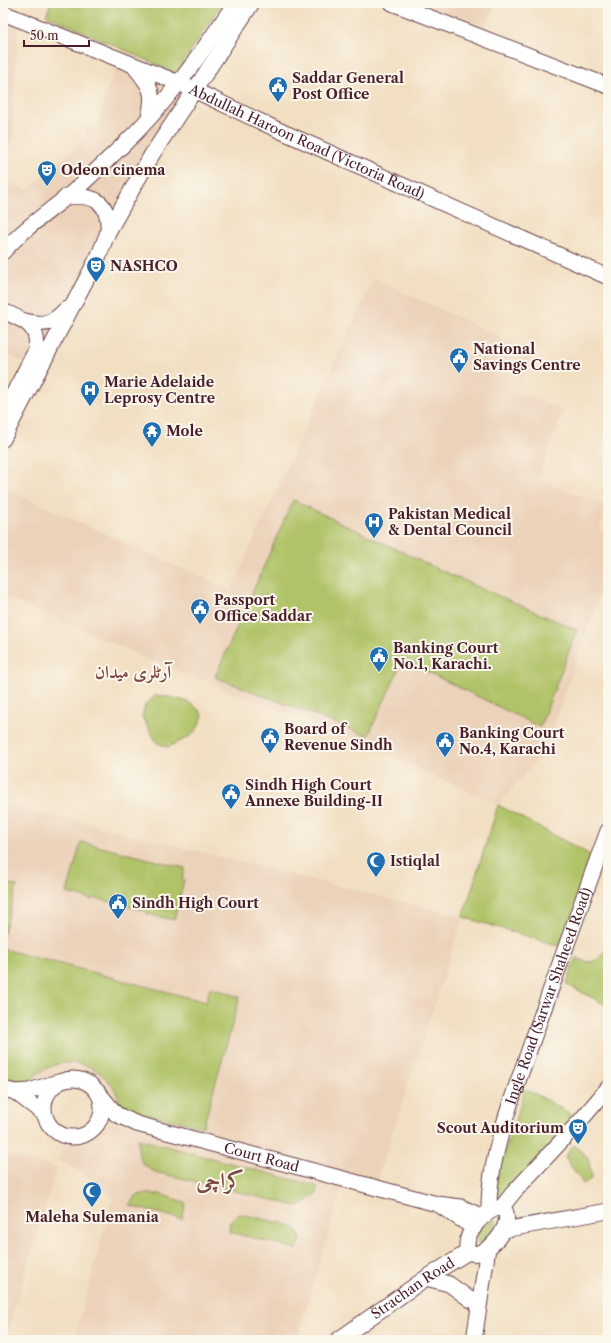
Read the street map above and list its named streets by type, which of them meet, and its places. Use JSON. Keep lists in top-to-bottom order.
{
  "streets": {
    "main road": [
      "Abdullah Haroon Road (Victoria Road)",
      "Ingle Road (Sarwar Shaheed Road)",
      "Court Road",
      "Strachan Road"
    ]
  },
  "crossings": [
    ["Ingle Road (Sarwar Shaheed Road)", "Court Road"]
  ],
  "districts": ["آرٹلری میدان", "کراچی"],
  "places": {
    "public building": [
      "Saddar General Post Office",
      "National Savings Centre",
      "Passport Office Saddar",
      "Banking Court No.1, Karachi.",
      "Board of Revenue Sindh",
      "Banking Court No.4, Karachi",
      "Sindh High Court Annexe Building-II",
      "Sindh High Court"
    ],
    "theatre": ["Odeon cinema", "NASHCO", "Scout Auditorium"],
    "hospital": ["Marie Adelaide Leprosy Centre", "Pakistan Medical & Dental Council"],
    "temple": ["Mole"],
    "mosque": ["Istiqlal", "Maleha Sulemania"]
  },
  "scale_bar": "50 m"
}
